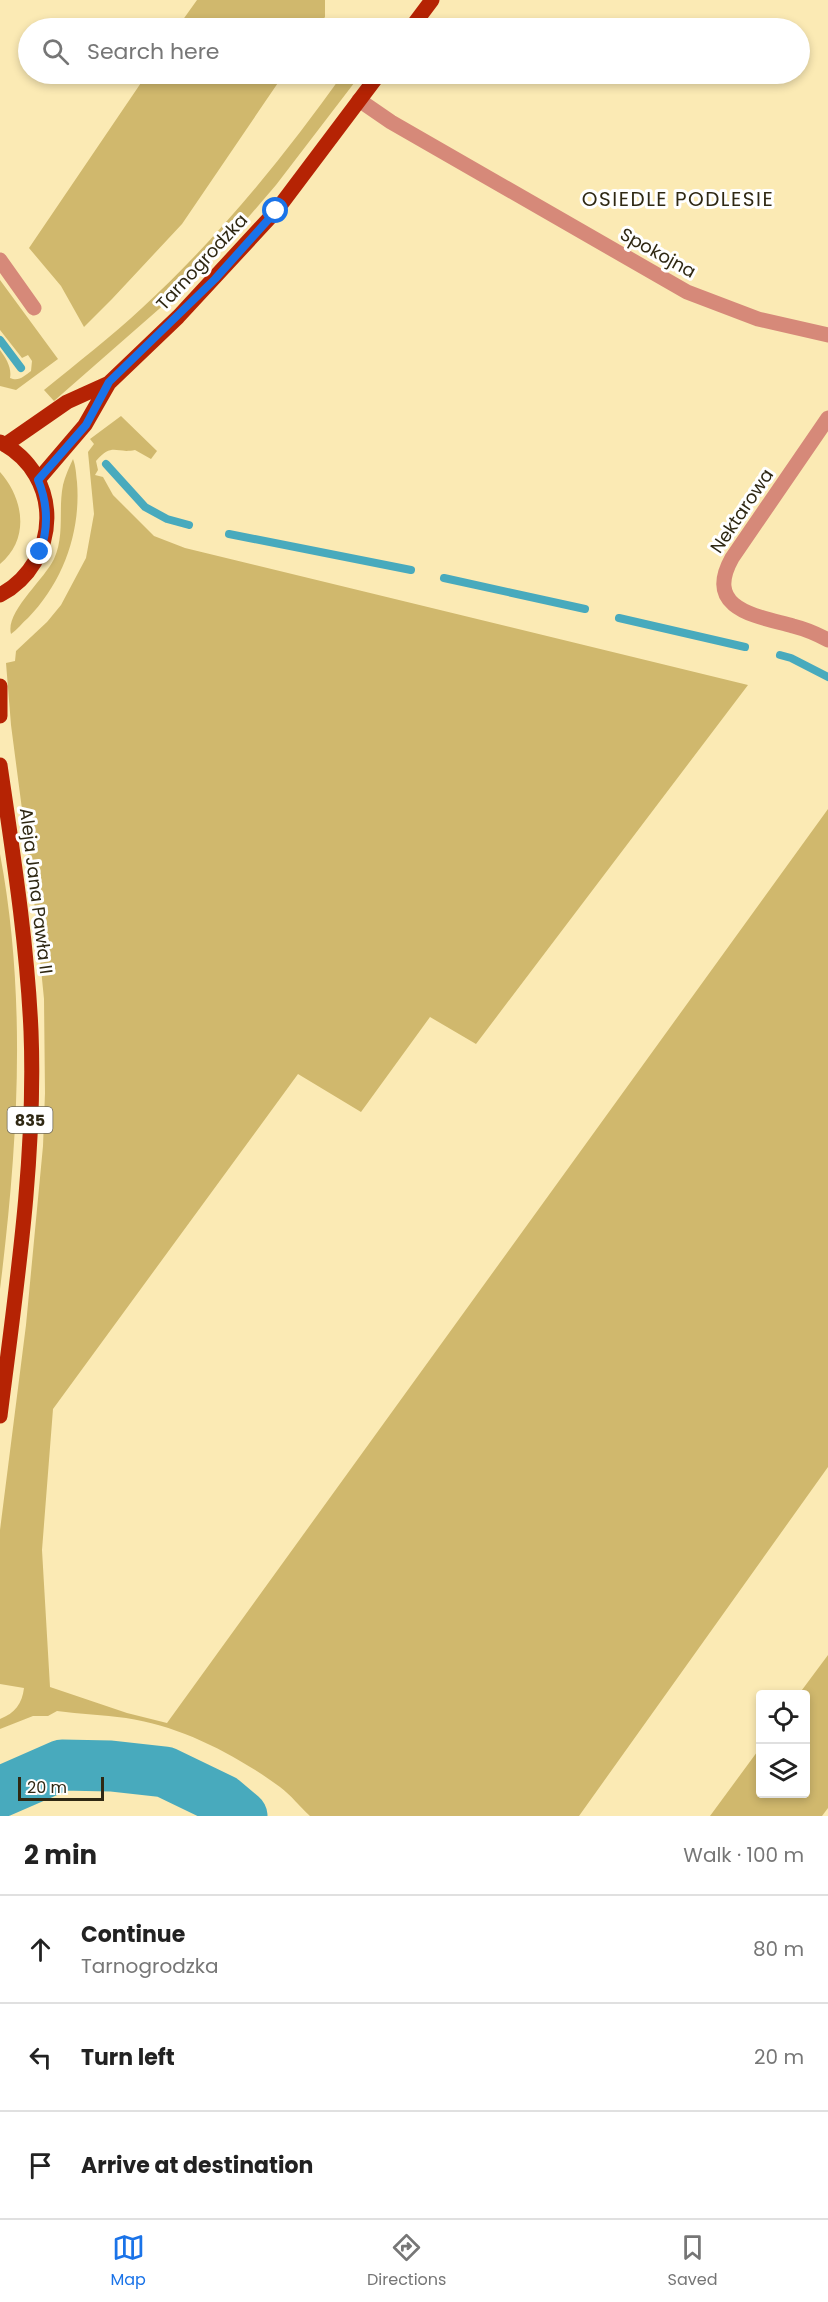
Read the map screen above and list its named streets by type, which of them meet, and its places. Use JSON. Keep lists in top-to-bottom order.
{
  "streets": {
    "main road": ["Tarnogrodzka", "Aleja Jana Pawła II", "835"],
    "street": ["Spokojna", "Nektarowa"]
  },
  "crossings": [
    ["Spokojna", "Tarnogrodzka"]
  ],
  "districts": ["OSIEDLE PODLESIE"],
  "scale_bar": "20 m",
  "page": {
    "search": "Search here",
    "scale": "20 m",
    "heading": ["2 min", "Walk · 100 m"],
    "list": [
      ["Continue", "Tarnogrodzka", "80 m"],
      ["Turn left", "20 m"],
      "Arrive at destination"
    ],
    "nav": ["Map", "Directions", "Saved"]
  }
}
